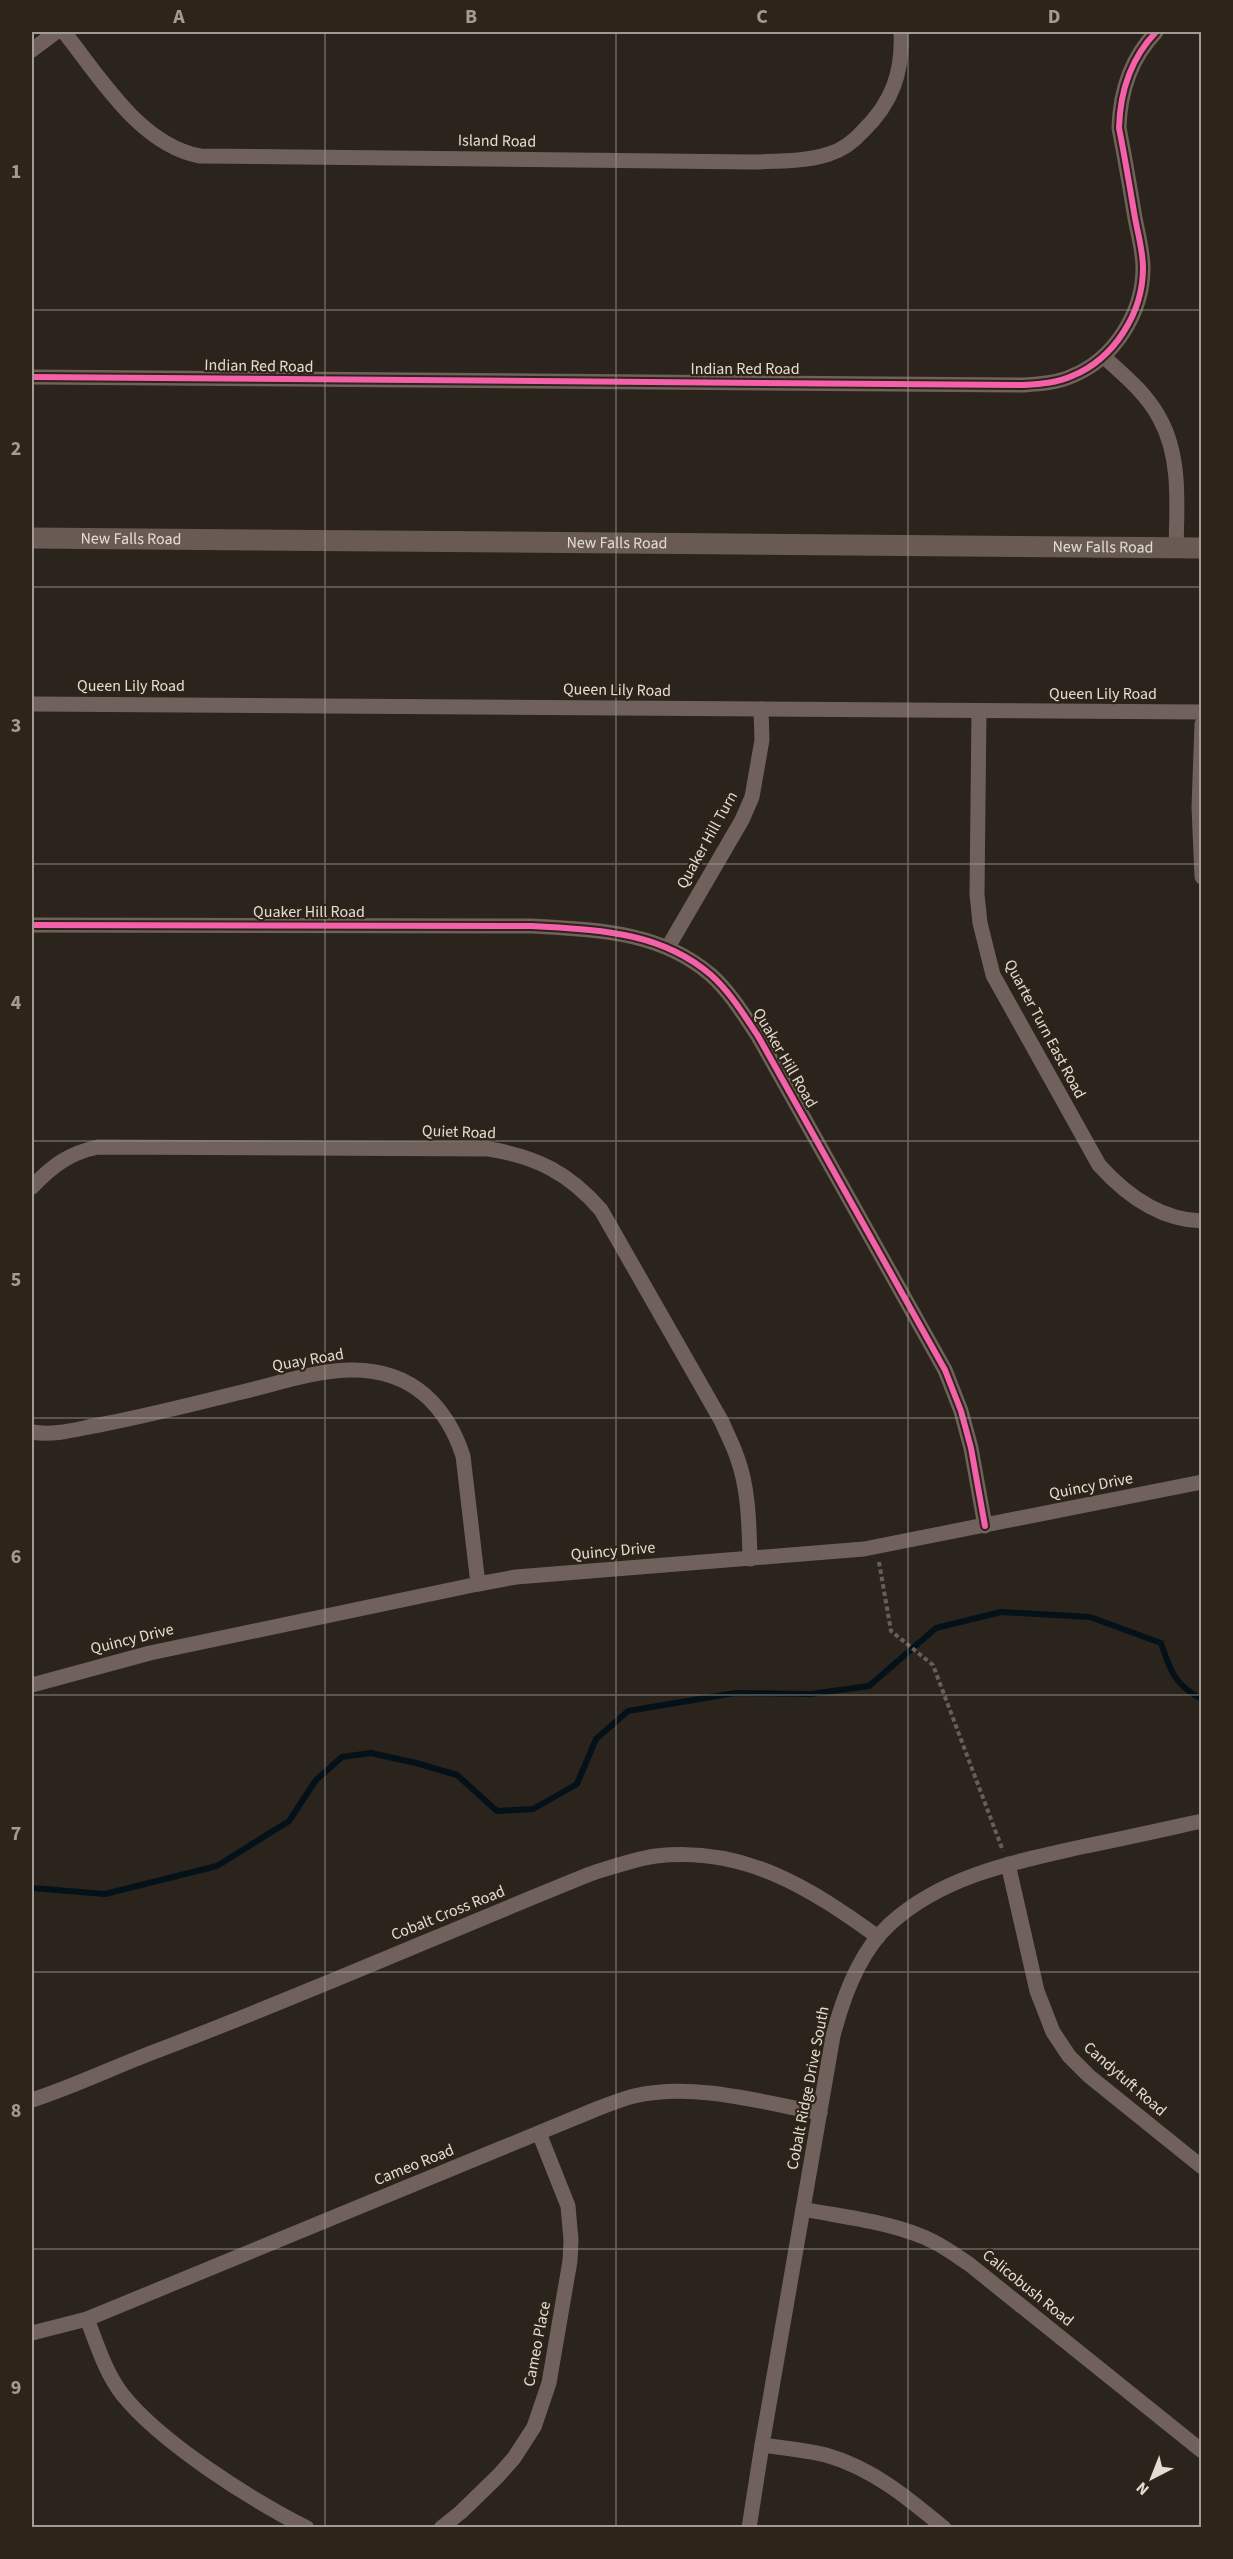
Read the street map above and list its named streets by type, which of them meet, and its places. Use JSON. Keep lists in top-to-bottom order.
{
  "streets": {
    "main road": ["New Falls Road"],
    "street": [
      "Island Road",
      "Indian Red Road",
      "Queen Lily Road",
      "Quaker Hill Turn",
      "Quaker Hill Road",
      "Quarter Turn East Road",
      "Quiet Road",
      "Quay Road",
      "Quincy Drive",
      "Cobalt Cross Road",
      "Candytuft Road",
      "Cobalt Ridge Drive South",
      "Cameo Road",
      "Calicobush Road",
      "Cameo Place"
    ]
  },
  "crossings": [
    ["Queen Lily Road", "Quaker Hill Turn"],
    ["Queen Lily Road", "Quarter Turn East Road"],
    ["Quaker Hill Turn", "Quaker Hill Road"],
    ["Quaker Hill Road", "Quincy Drive"],
    ["Quiet Road", "Quincy Drive"],
    ["Quay Road", "Quincy Drive"],
    ["Cobalt Cross Road", "Cobalt Ridge Drive South"],
    ["Candytuft Road", "Cobalt Ridge Drive South"],
    ["Cobalt Ridge Drive South", "Cameo Road"],
    ["Cobalt Ridge Drive South", "Calicobush Road"],
    ["Cameo Road", "Cameo Place"]
  ],
  "north": "bottom left",
  "grid": {
    "columns": [
      "A",
      "B",
      "C",
      "D"
    ],
    "rows": [
      "1",
      "2",
      "3",
      "4",
      "5",
      "6",
      "7",
      "8",
      "9"
    ]
  }
}
